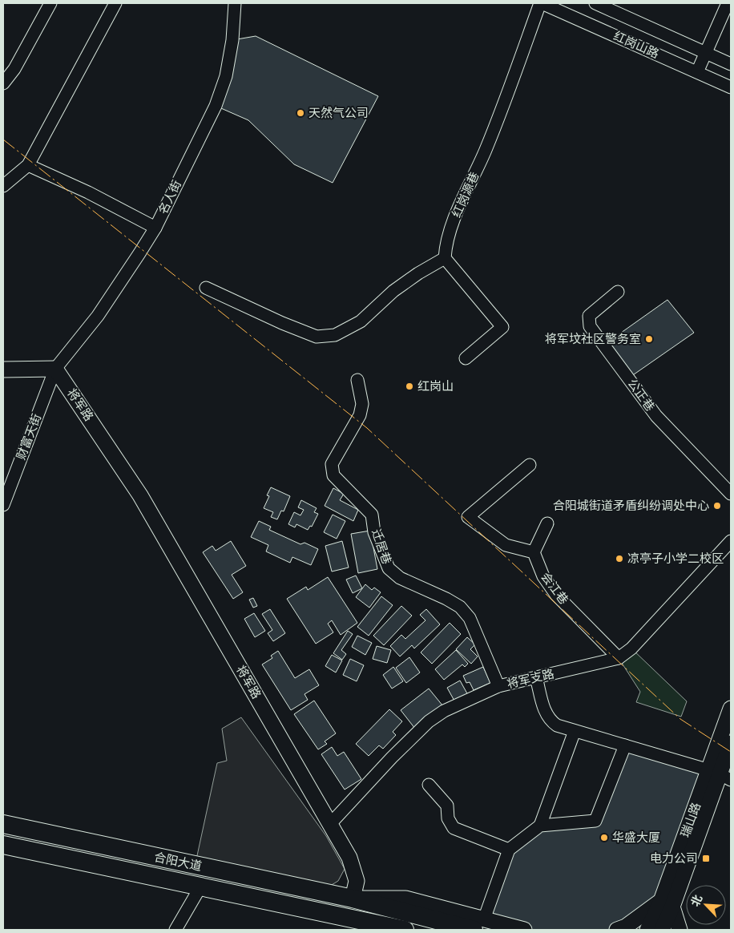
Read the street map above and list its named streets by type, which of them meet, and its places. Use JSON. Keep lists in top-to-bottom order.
{
  "streets": {
    "highway": ["合阳大道"],
    "main road": ["将军路", "瑞山路"],
    "street": [
      "红岗山路",
      "红岗源巷",
      "名人街",
      "公正巷",
      "财富天街",
      "迁居巷",
      "会江巷",
      "将军支路"
    ]
  },
  "crossings": [
    ["红岗山路", "红岗源巷"],
    ["名人街", "将军路"],
    ["名人街", "财富天街"],
    ["将军路", "财富天街"],
    ["将军路", "将军支路"],
    ["将军路", "合阳大道"],
    ["迁居巷", "将军支路"],
    ["会江巷", "将军支路"]
  ],
  "places": {
    "other": [
      "天然气公司",
      "将军坟社区警务室",
      "红岗山",
      "合阳城街道矛盾纠纷调处中心",
      "凉亭子小学二校区",
      "华盛大厦"
    ],
    "transit": ["电力公司"]
  },
  "north": "top left"
}
